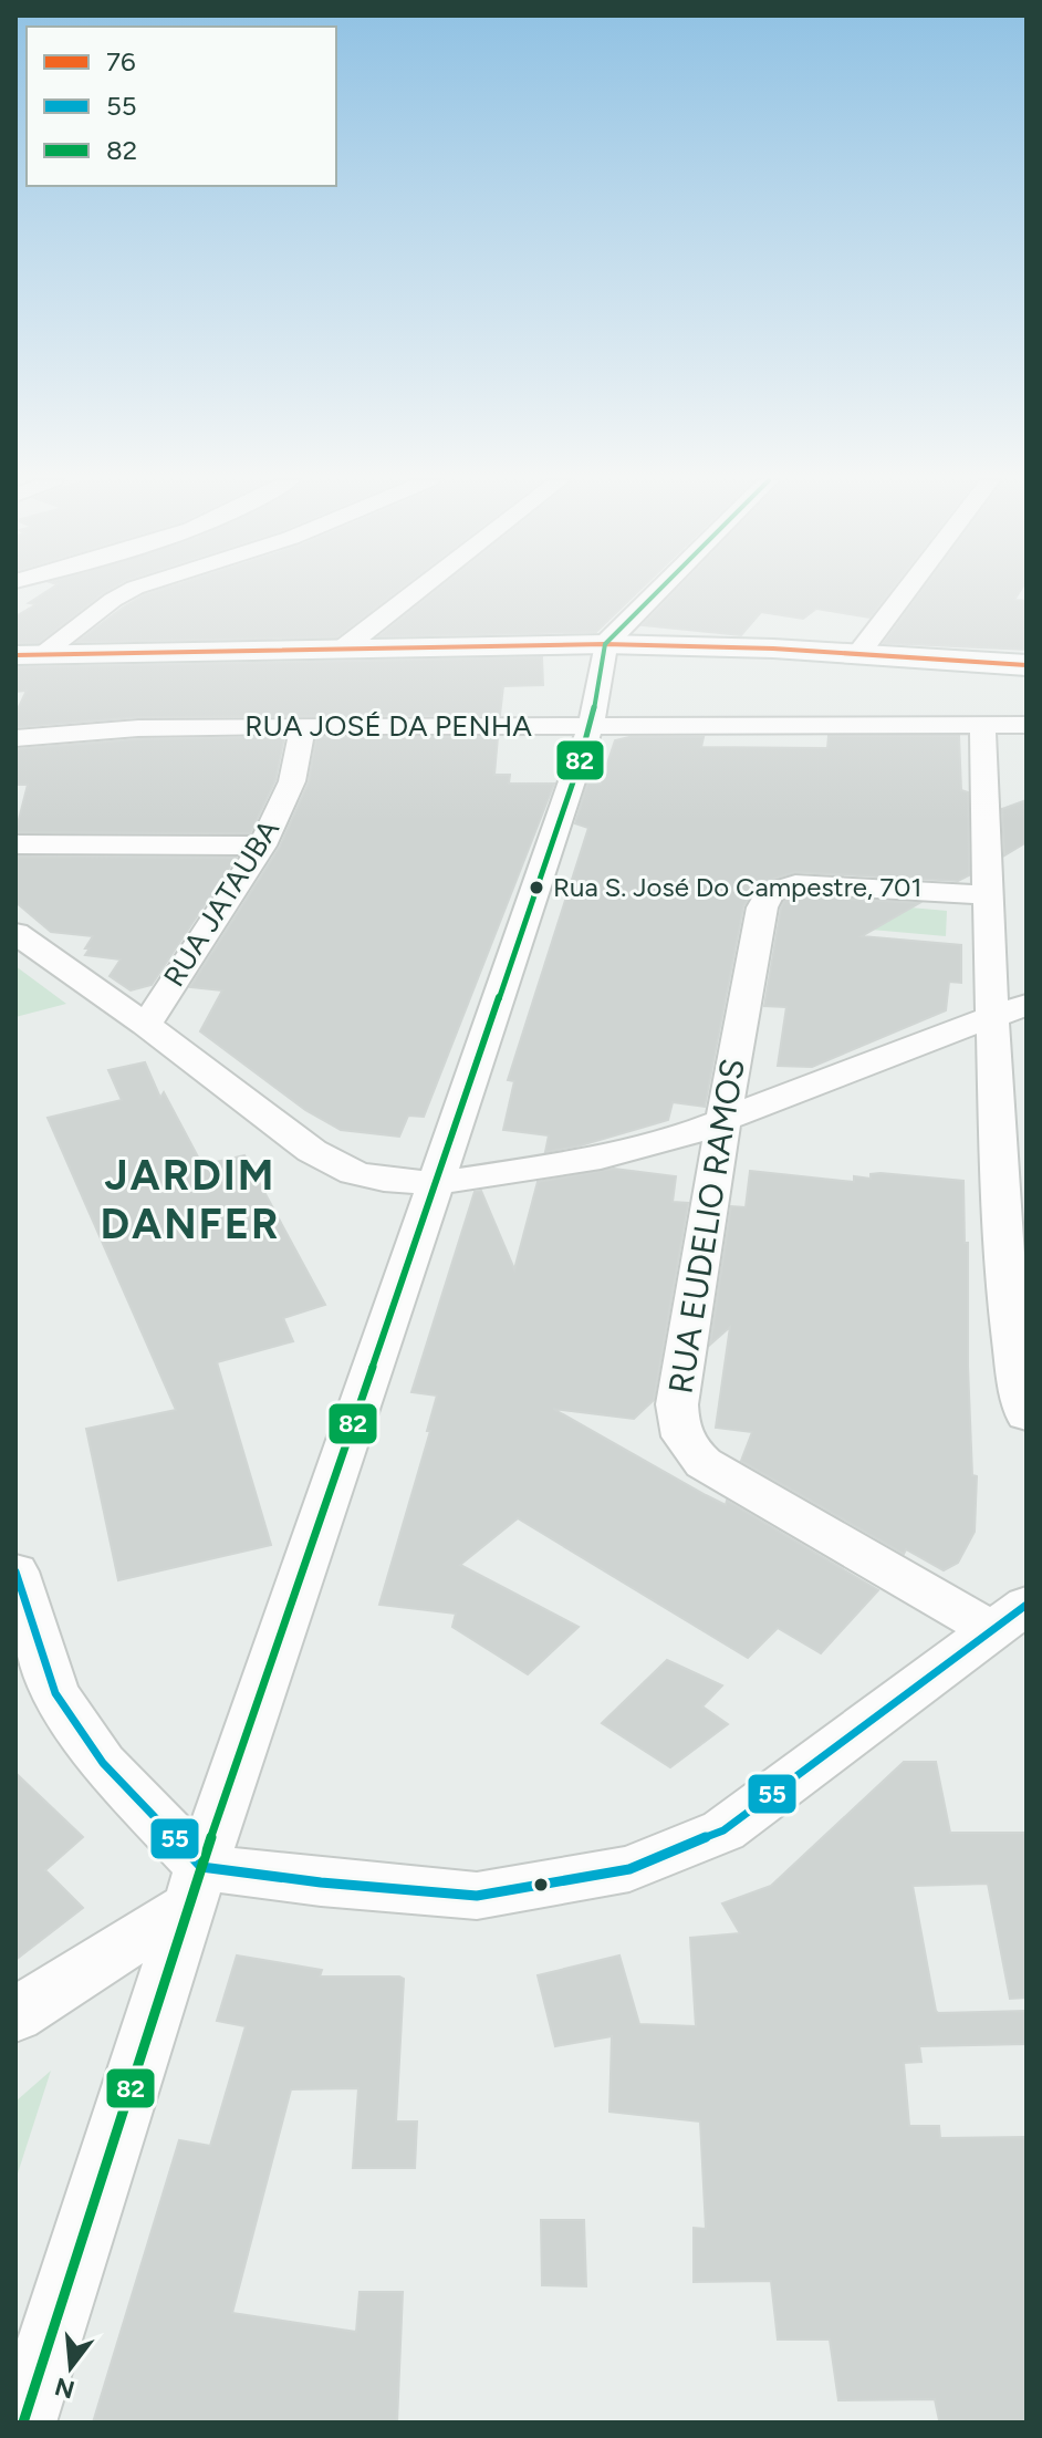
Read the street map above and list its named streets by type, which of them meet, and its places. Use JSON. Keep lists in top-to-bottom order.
{
  "streets": {
    "street": ["RUA JOSÉ DA PENHA", "RUA JATAUBA", "RUA EUDELIO RAMOS"]
  },
  "crossings": [
    ["RUA JOSÉ DA PENHA", "RUA JATAUBA"]
  ],
  "districts": ["JARDIM DANFER"],
  "places": ["Rua S. José Do Campestre, 701"],
  "lines": ["transit line 82", "transit line 76", "transit line 55"],
  "legend": ["76", "55", "82"],
  "north": "bottom"
}
